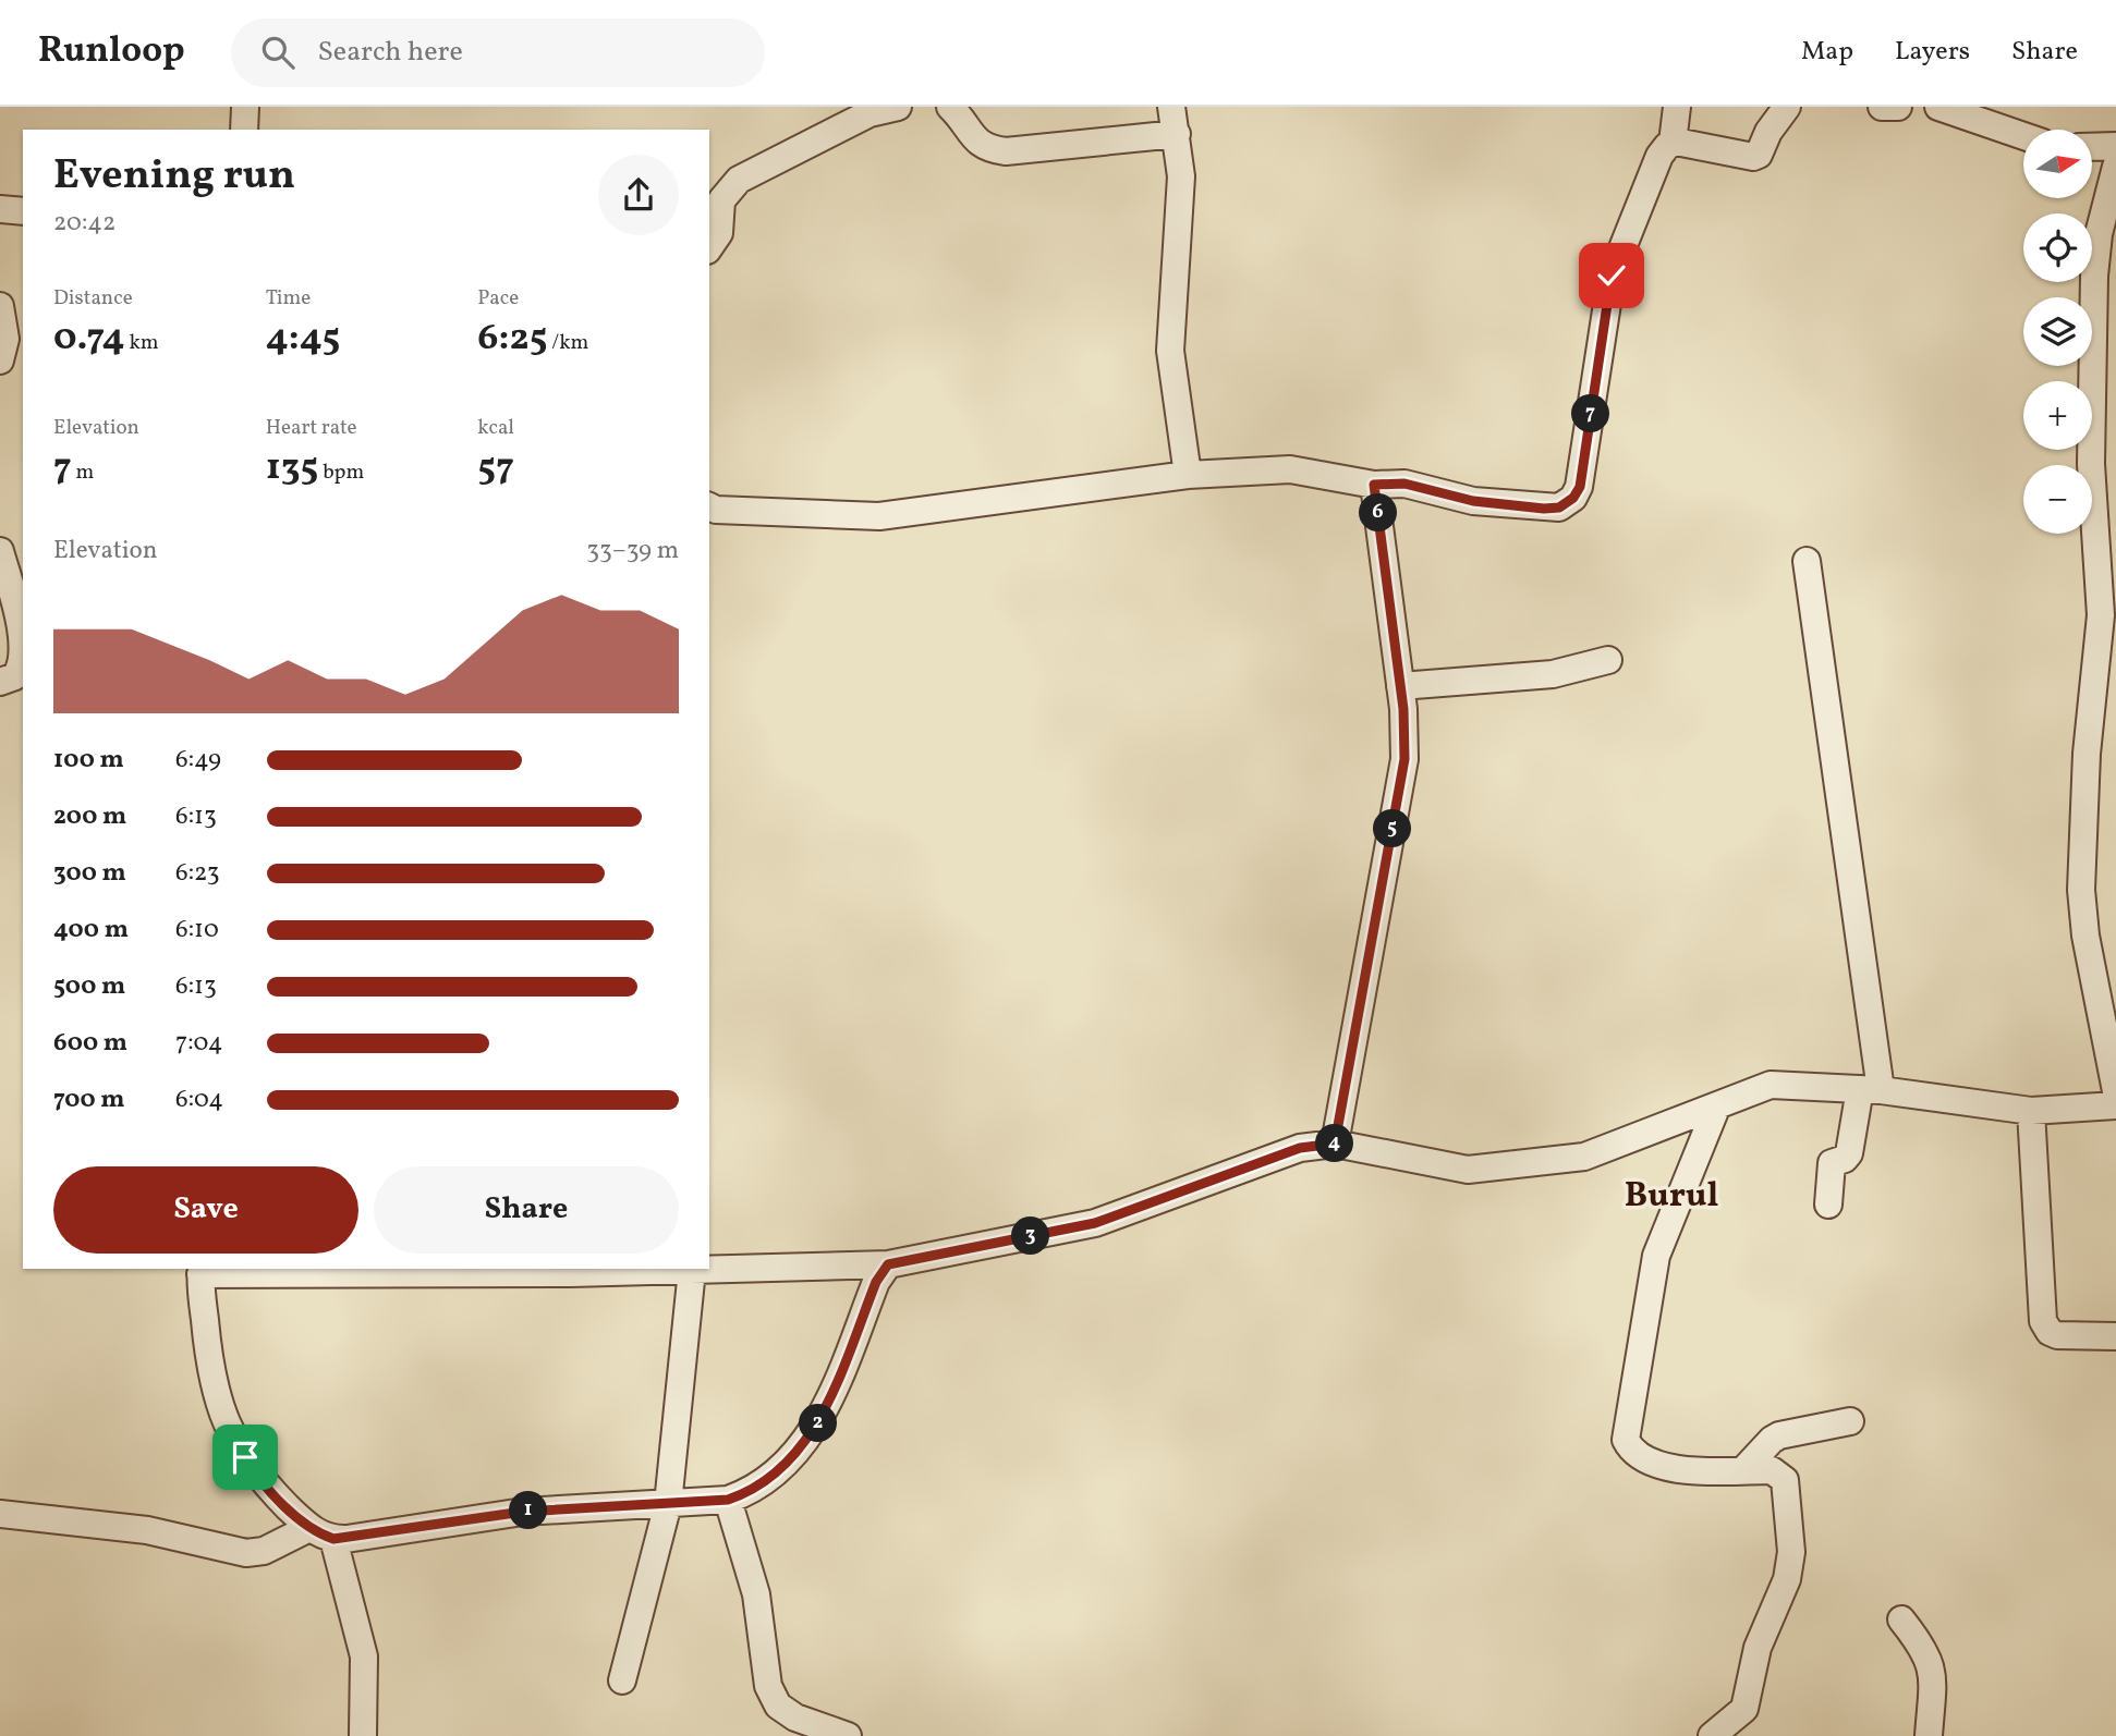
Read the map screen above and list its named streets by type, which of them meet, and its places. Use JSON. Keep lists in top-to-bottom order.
{
  "districts": ["Burul"],
  "north": "right",
  "page": {
    "header": "Runloop",
    "search": "Search here",
    "nav": ["Map", "Layers", "Share"],
    "map_buttons": ["+", "−"],
    "heading": ["Evening run", "20:42"],
    "stats": [
      ["Distance", "0.74 km"],
      ["Time", "4:45"],
      ["Pace", "6:25 /km"],
      ["Elevation", "7 m"],
      ["Heart rate", "135 bpm"],
      ["kcal", "57"]
    ],
    "pins": [
      "7",
      "6",
      "5",
      "4",
      "3",
      "2",
      "1"
    ],
    "chart": ["Elevation", "33–39 m"],
    "list": [
      {
        "name": "100 m",
        "note": "6:49"
      },
      {
        "name": "200 m",
        "note": "6:13"
      },
      {
        "name": "300 m",
        "note": "6:23"
      },
      {
        "name": "400 m",
        "note": "6:10"
      },
      {
        "name": "500 m",
        "note": "6:13"
      },
      {
        "name": "600 m",
        "note": "7:04"
      },
      {
        "name": "700 m",
        "note": "6:04"
      }
    ],
    "buttons": ["Save", "Share"]
  }
}
